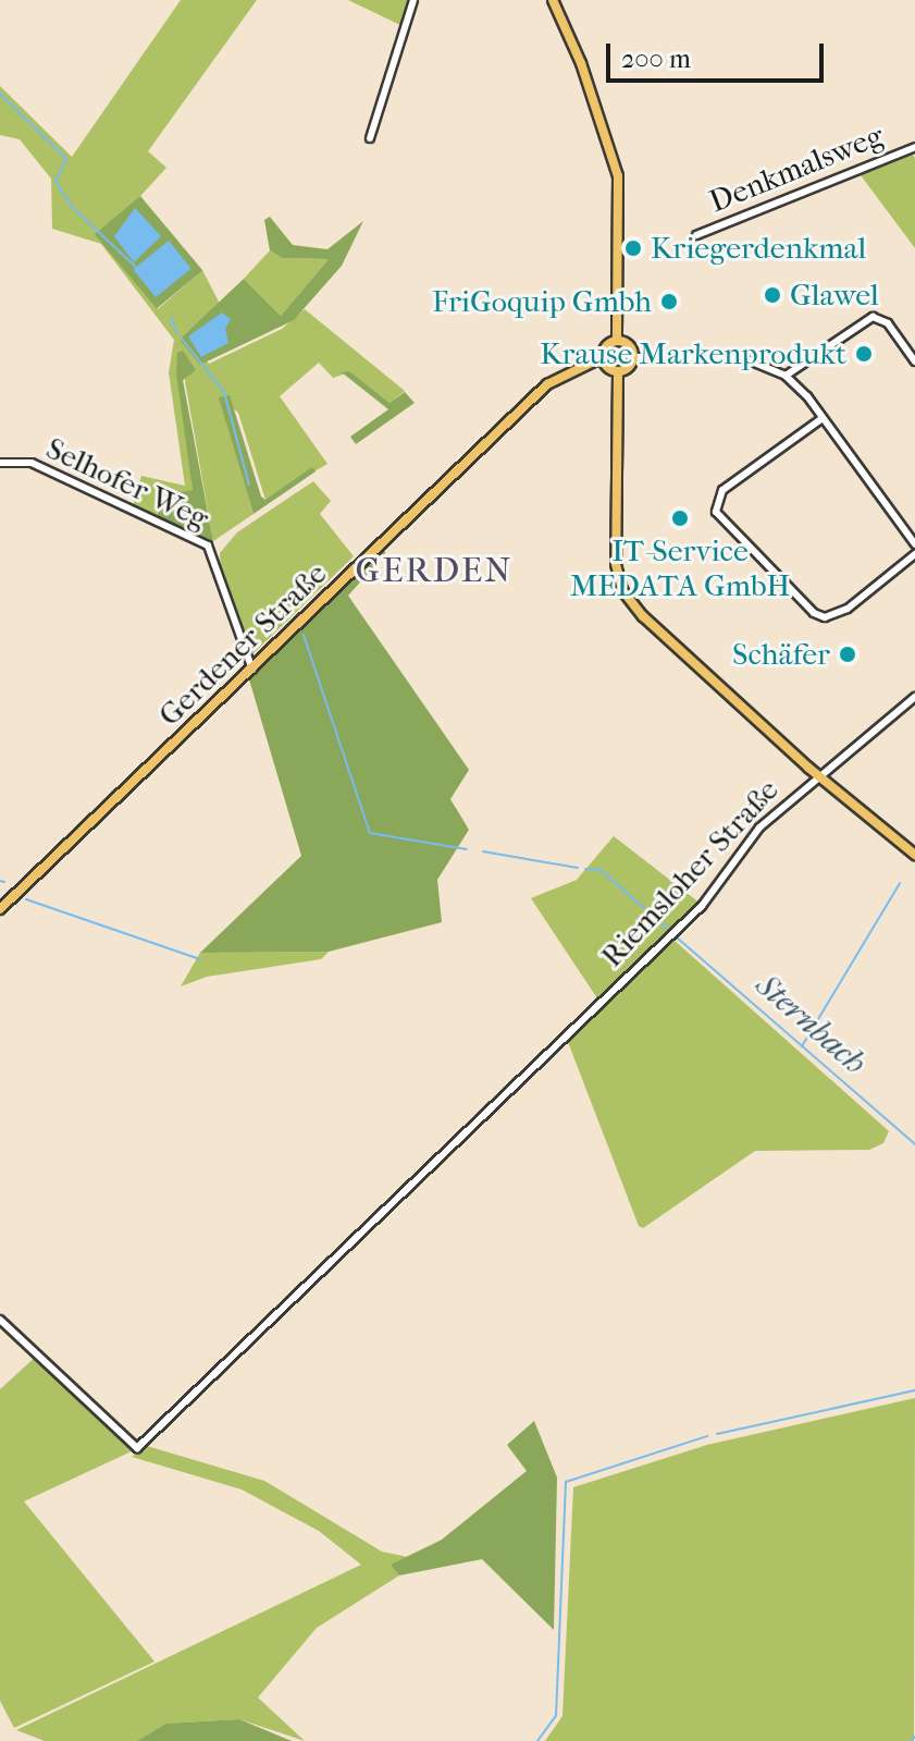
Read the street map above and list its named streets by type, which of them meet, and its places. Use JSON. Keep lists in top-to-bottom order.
{
  "streets": {
    "main road": ["Gerdener Straße", "Riemsloher Straße"],
    "street": ["Denkmalsweg", "Selhofer Weg"]
  },
  "crossings": [
    ["Selhofer Weg", "Gerdener Straße"]
  ],
  "districts": ["GERDEN"],
  "water": ["Sternbach"],
  "places": [
    "Kriegerdenkmal",
    "Glawel",
    "FriGoquip Gmbh",
    "Krause Markenprodukt",
    "IT-Service MEDATA GmbH",
    "Schäfer"
  ],
  "scale_bar": "200 m"
}
